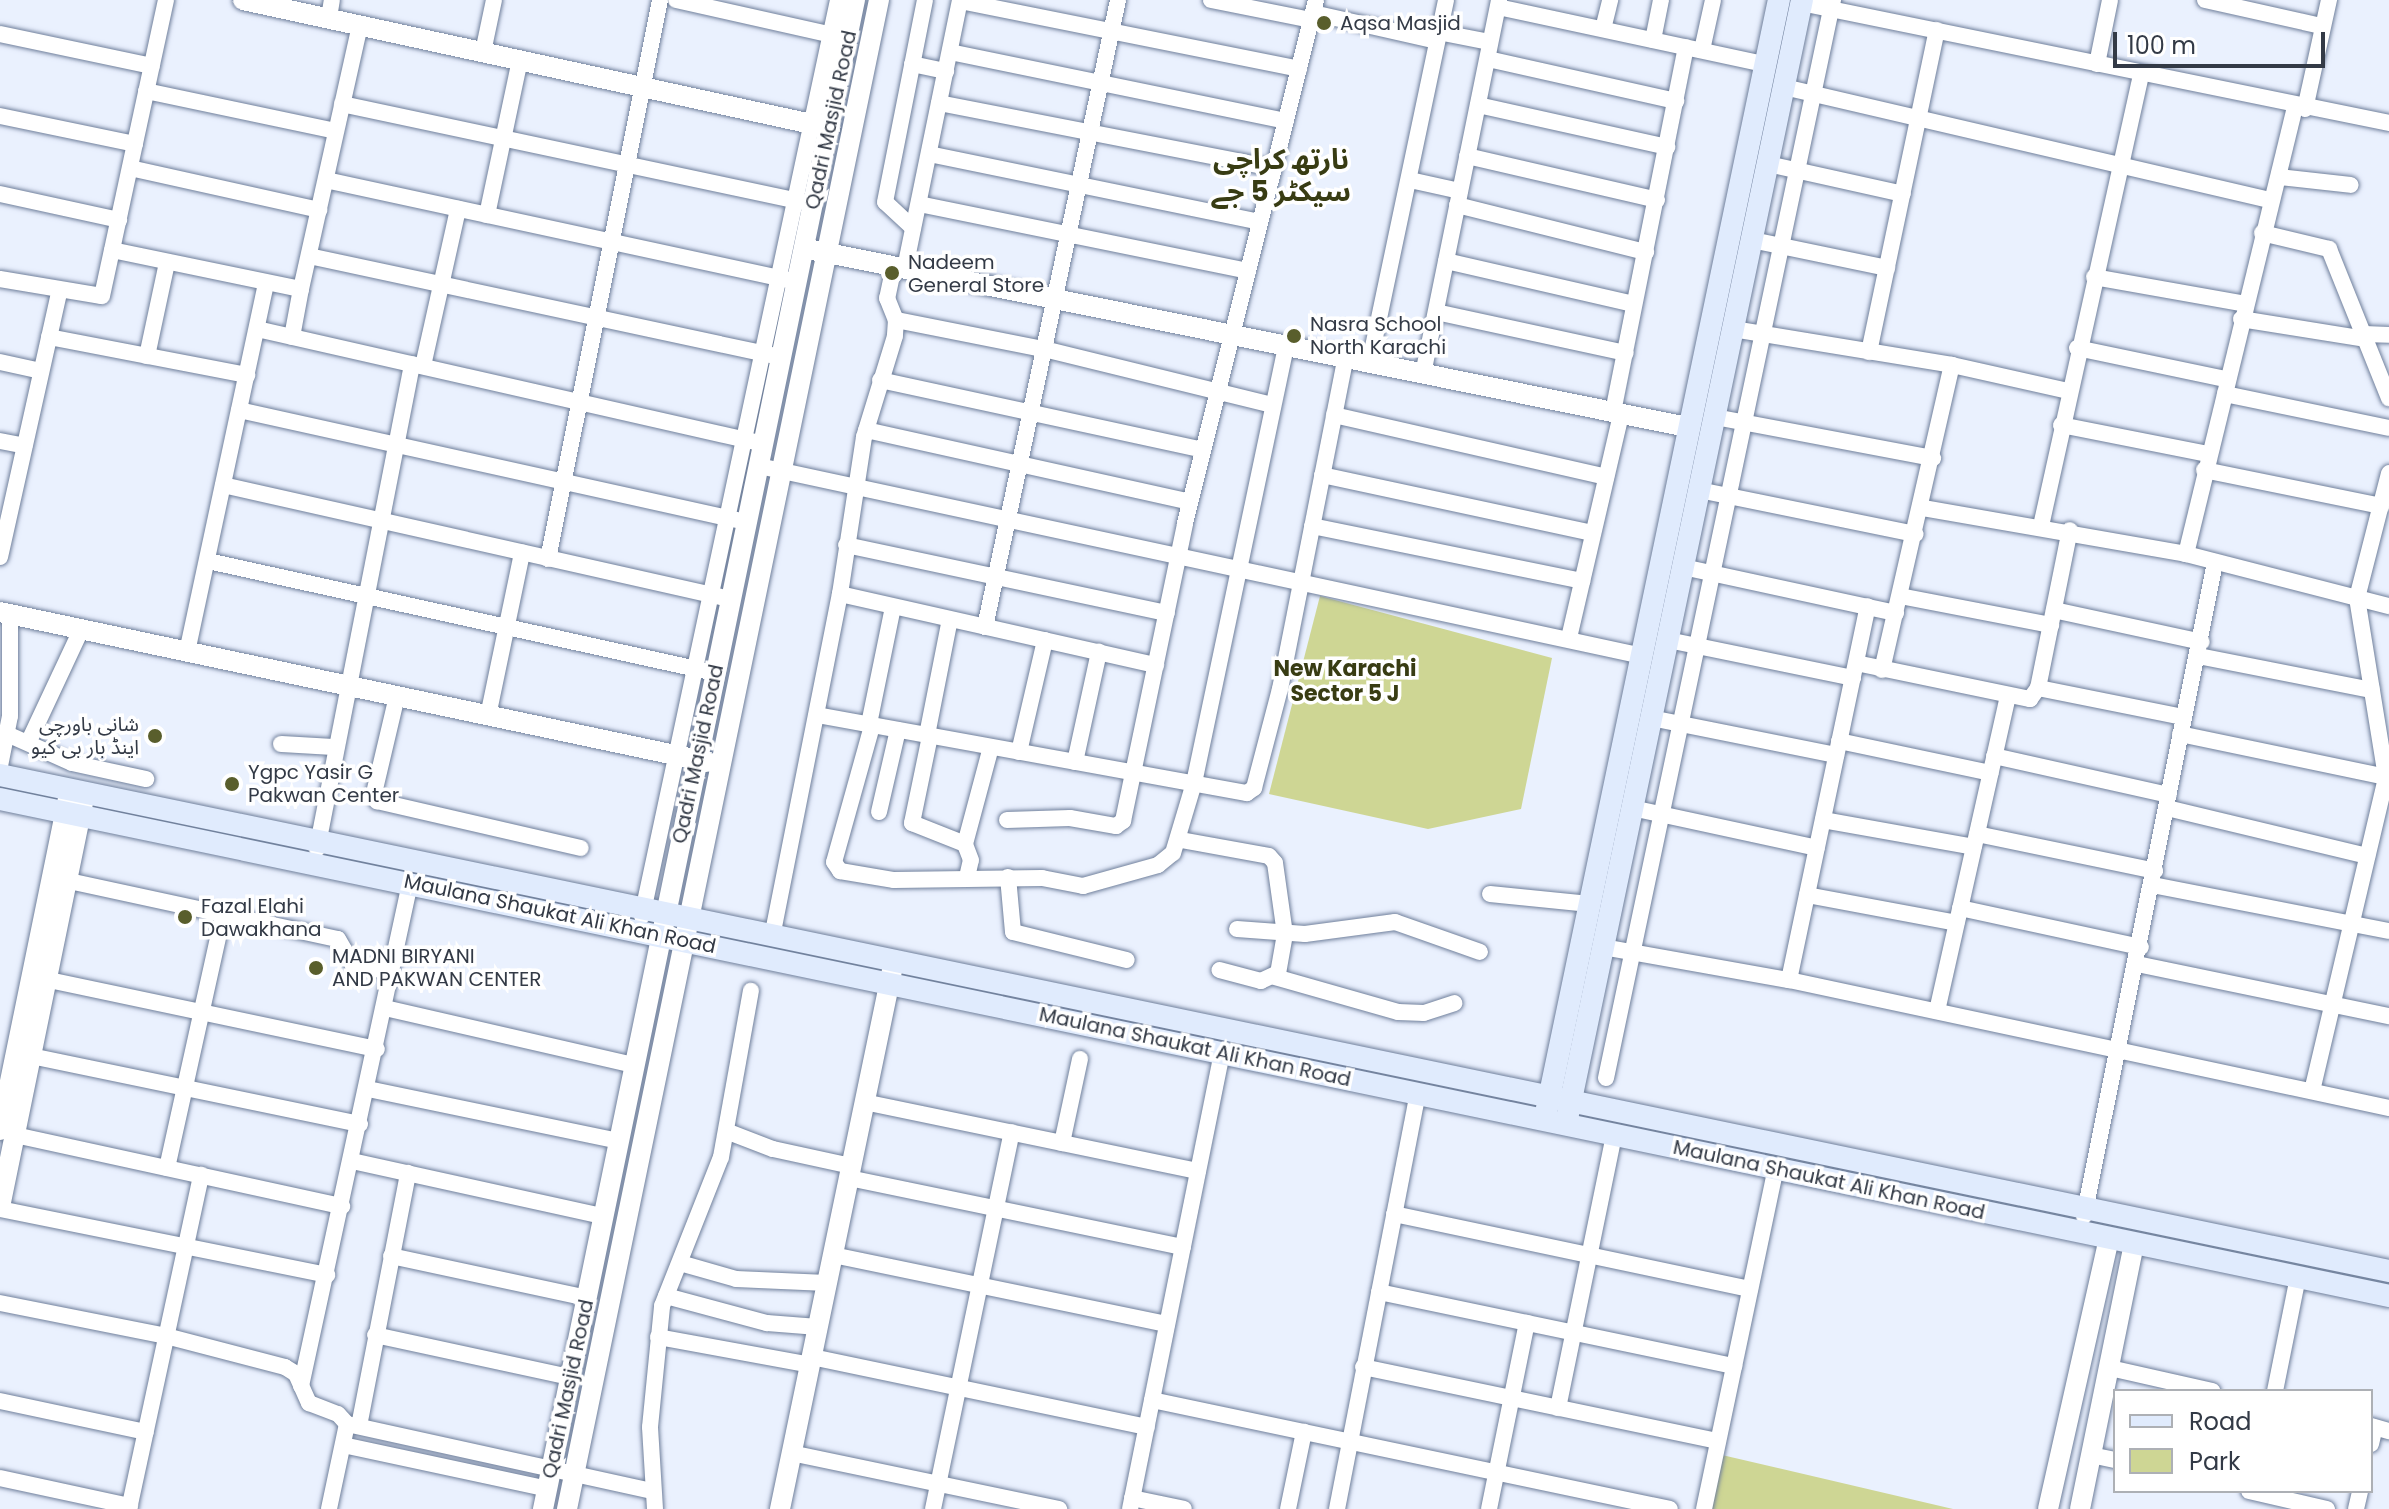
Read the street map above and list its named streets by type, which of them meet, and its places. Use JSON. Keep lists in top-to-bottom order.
{
  "streets": {
    "main road": ["Maulana Shaukat Ali Khan Road"],
    "street": ["Qadri Masjid Road"]
  },
  "crossings": [
    ["Qadri Masjid Road", "Maulana Shaukat Ali Khan Road"]
  ],
  "districts": ["نارتھ کراچی سیکٹر 5 جے", "New Karachi Sector 5 J"],
  "places": [
    "Aqsa Masjid",
    "Nadeem General Store",
    "Nasra School North Karachi",
    "شانی باورچی اینڈ بار بی کیو",
    "Ygpc Yasir G Pakwan Center",
    "Fazal Elahi Dawakhana",
    "MADNI BIRYANI AND PAKWAN CENTER"
  ],
  "legend": ["Road", "Park"],
  "scale_bar": "100 m"
}
